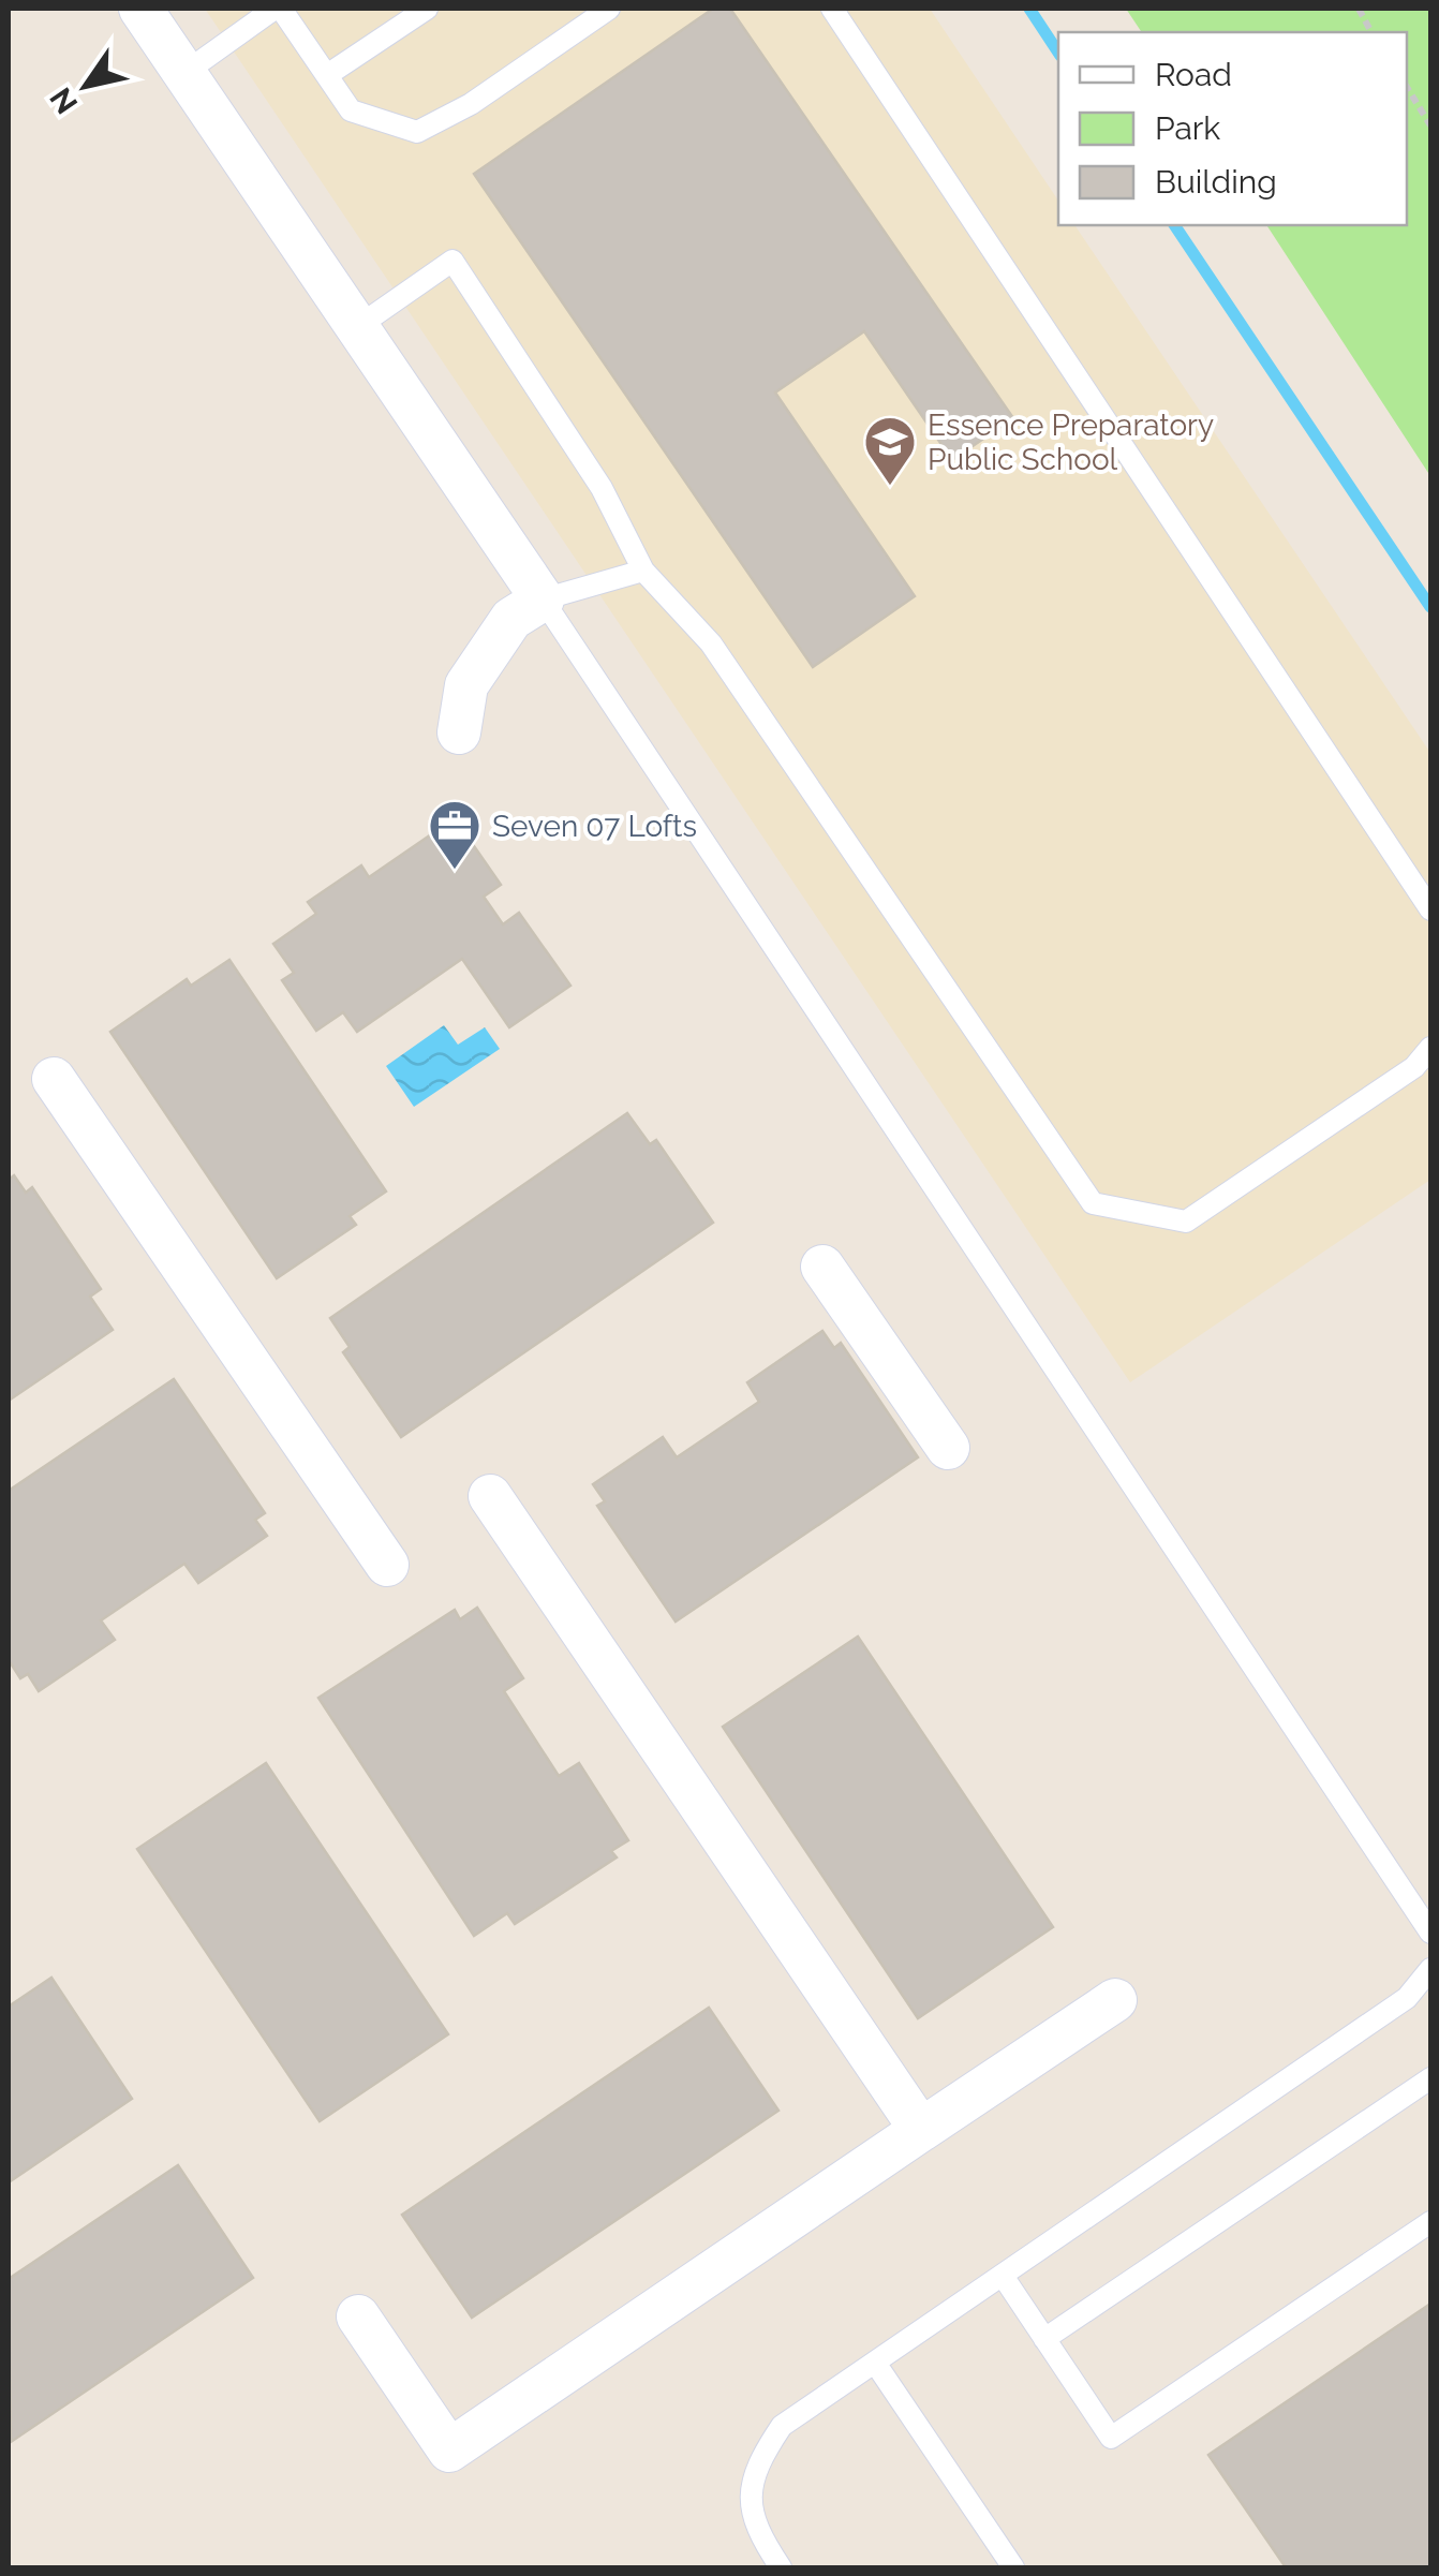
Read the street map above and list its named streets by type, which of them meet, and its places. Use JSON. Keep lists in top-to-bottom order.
{
  "places": {
    "school or university": ["Essence Preparatory Public School"],
    "office": ["Seven 07 Lofts"]
  },
  "legend": ["Road", "Park", "Building"],
  "north": "bottom left"
}
